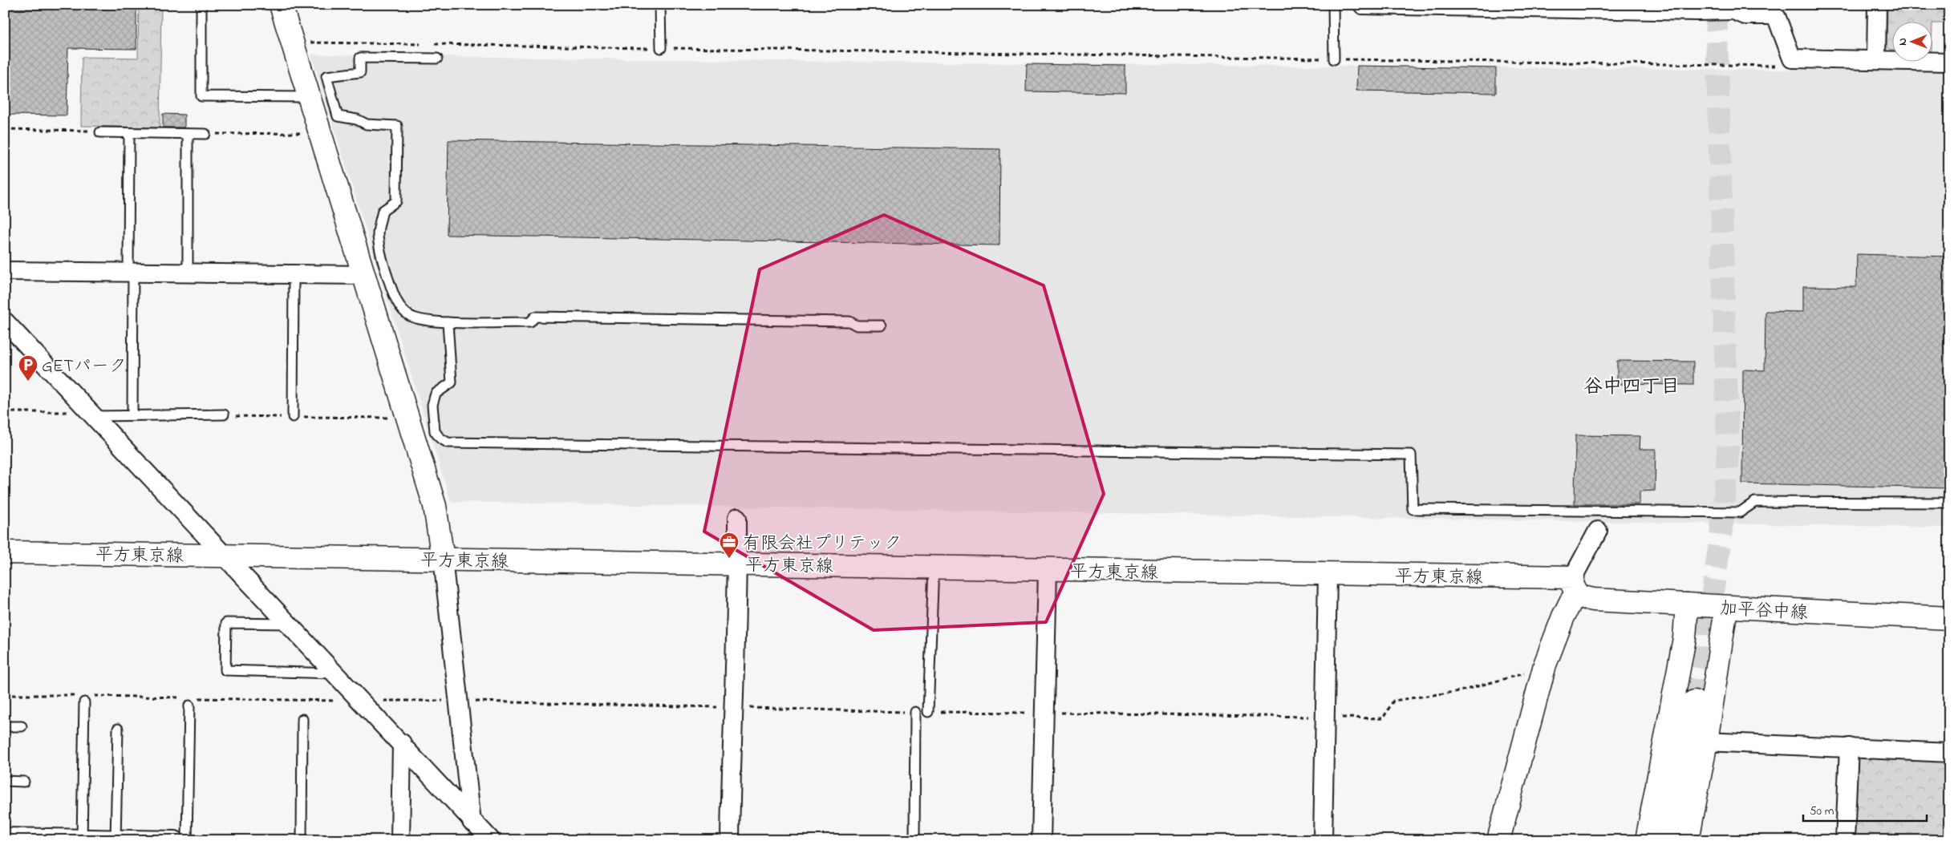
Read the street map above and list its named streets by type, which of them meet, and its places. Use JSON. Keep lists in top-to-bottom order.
{
  "streets": {
    "street": ["平方東京線", "加平谷中線"]
  },
  "crossings": [
    ["平方東京線", "加平谷中線"]
  ],
  "districts": ["谷中四丁目"],
  "places": {
    "parking": ["GETパーク"],
    "office": ["有限会社プリテック"]
  },
  "scale_bar": "50 m",
  "north": "left"
}
